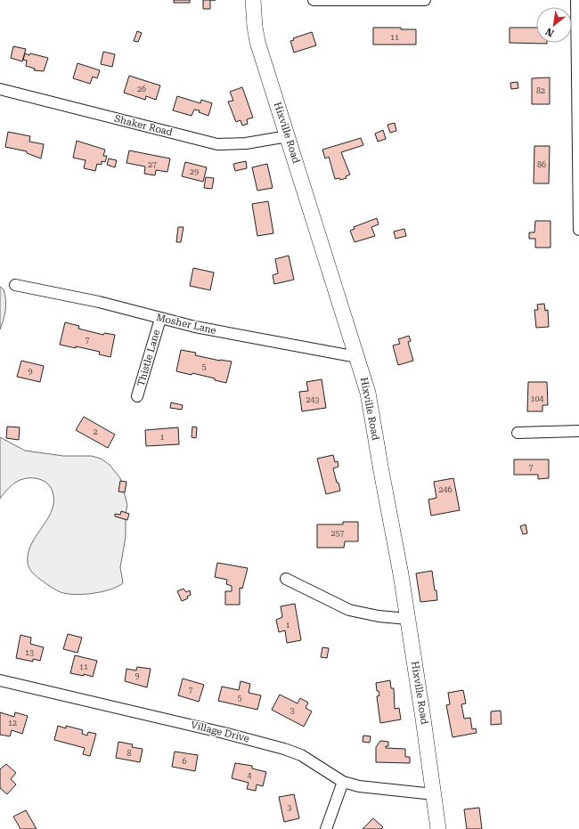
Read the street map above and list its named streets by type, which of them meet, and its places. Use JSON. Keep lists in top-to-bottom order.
{
  "streets": {
    "street": [
      "Shaker Road",
      "Hixville Road",
      "Mosher Lane",
      "Thistle Lane",
      "Village Drive"
    ]
  },
  "crossings": [
    ["Shaker Road", "Hixville Road"],
    ["Hixville Road", "Mosher Lane"],
    ["Hixville Road", "Village Drive"],
    ["Mosher Lane", "Thistle Lane"]
  ],
  "house_numbers": [
    "11",
    "26",
    "82",
    "27",
    "86",
    "29",
    "7",
    "5",
    "9",
    "104",
    "243",
    "2",
    "1",
    "7",
    "246",
    "257",
    "1",
    "13",
    "11",
    "9",
    "7",
    "5",
    "3",
    "12",
    "8",
    "6",
    "4",
    "3"
  ],
  "north": "bottom left"
}
